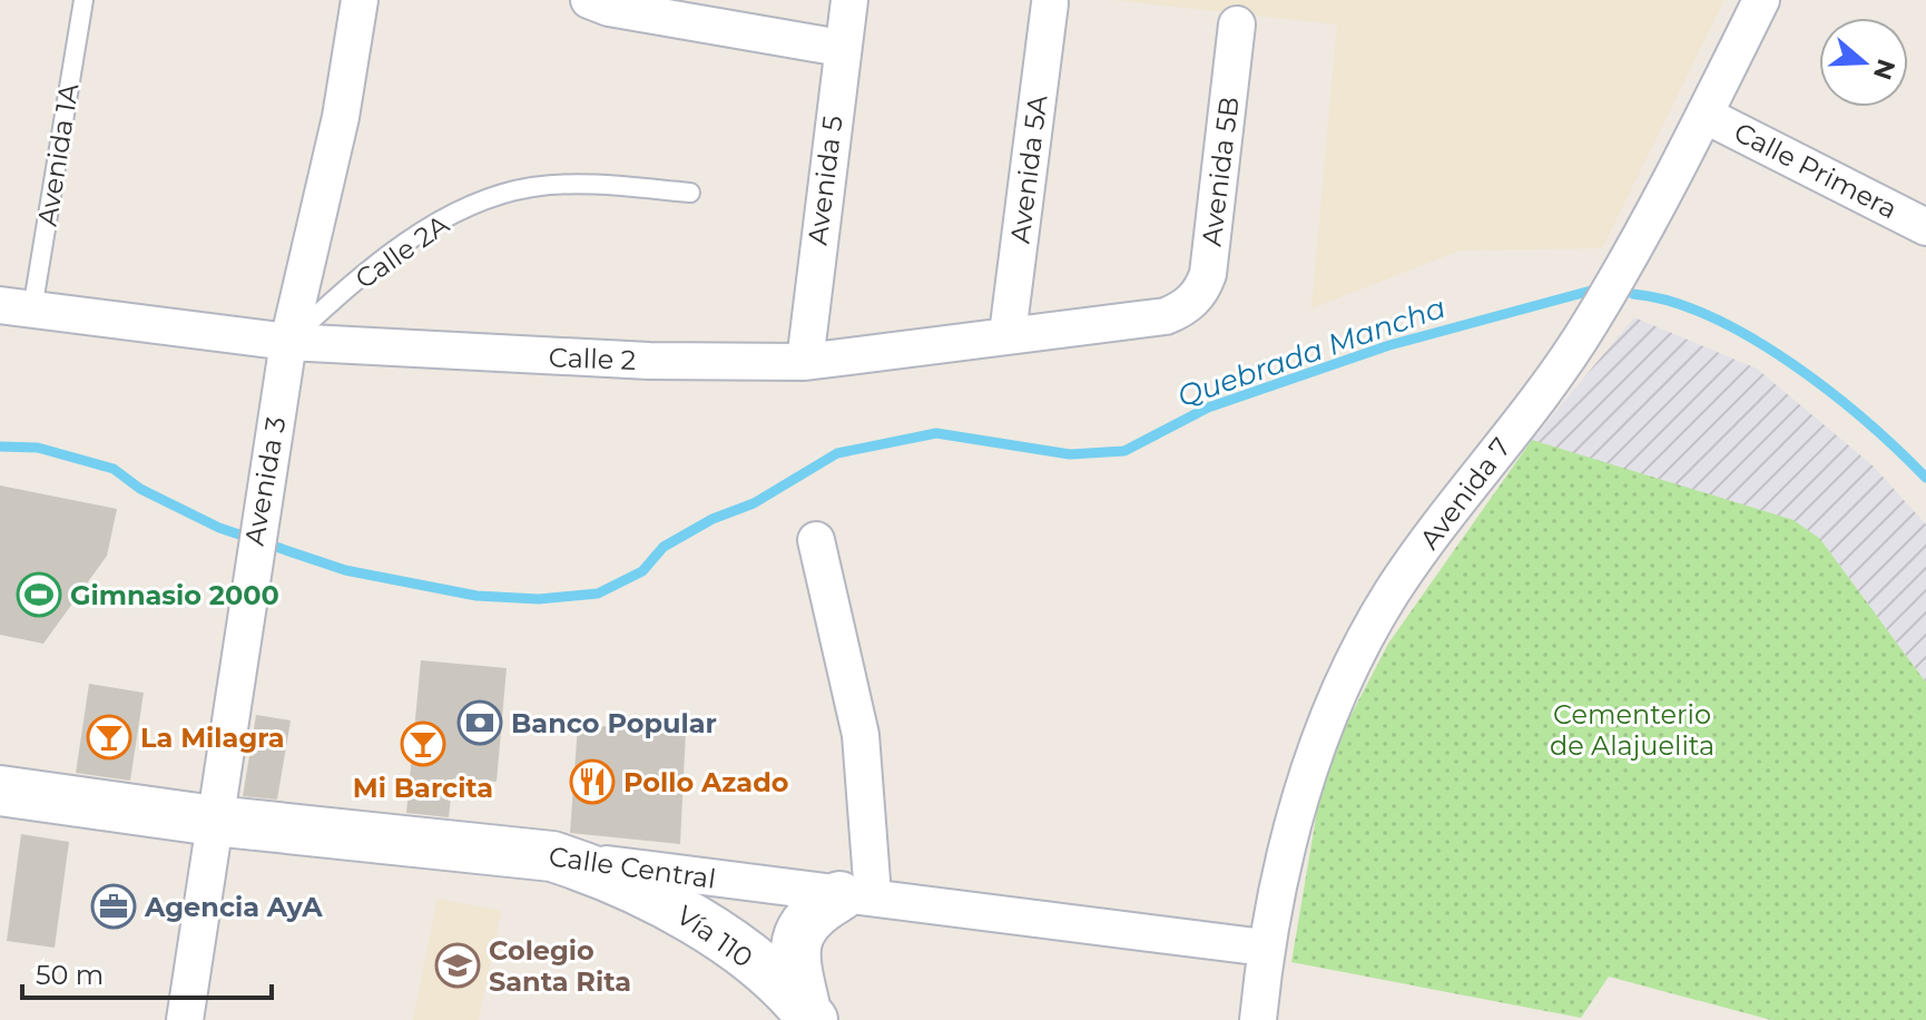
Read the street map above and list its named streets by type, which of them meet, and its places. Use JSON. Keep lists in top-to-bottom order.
{
  "streets": {
    "main road": ["Calle Central", "Vía 110"],
    "street": [
      "Avenida 5A",
      "Calle Primera",
      "Avenida 5B",
      "Avenida 5",
      "Calle 2",
      "Avenida 3",
      "Avenida 7"
    ],
    "lane": ["Avenida 1A", "Calle 2A"]
  },
  "crossings": [
    ["Avenida 1A", "Calle 2"],
    ["Avenida 5A", "Calle 2"],
    ["Calle Primera", "Avenida 7"],
    ["Avenida 5B", "Calle 2"],
    ["Avenida 5", "Calle 2"],
    ["Calle 2A", "Calle 2"],
    ["Calle 2A", "Avenida 3"],
    ["Calle 2", "Avenida 3"],
    ["Avenida 3", "Calle Central"],
    ["Avenida 7", "Calle Central"],
    ["Calle Central", "Vía 110"]
  ],
  "water": ["Quebrada Mancha"],
  "parks": ["Cementerio de Alajuelita"],
  "places": {
    "sports": ["Gimnasio 2000"],
    "bank": ["Banco Popular"],
    "bar": ["La Milagra", "Mi Barcita"],
    "restaurant": ["Pollo Azado"],
    "office": ["Agencia AyA"],
    "school or university": ["Colegio Santa Rita"]
  },
  "scale_bar": "50 m",
  "north": "right"
}
